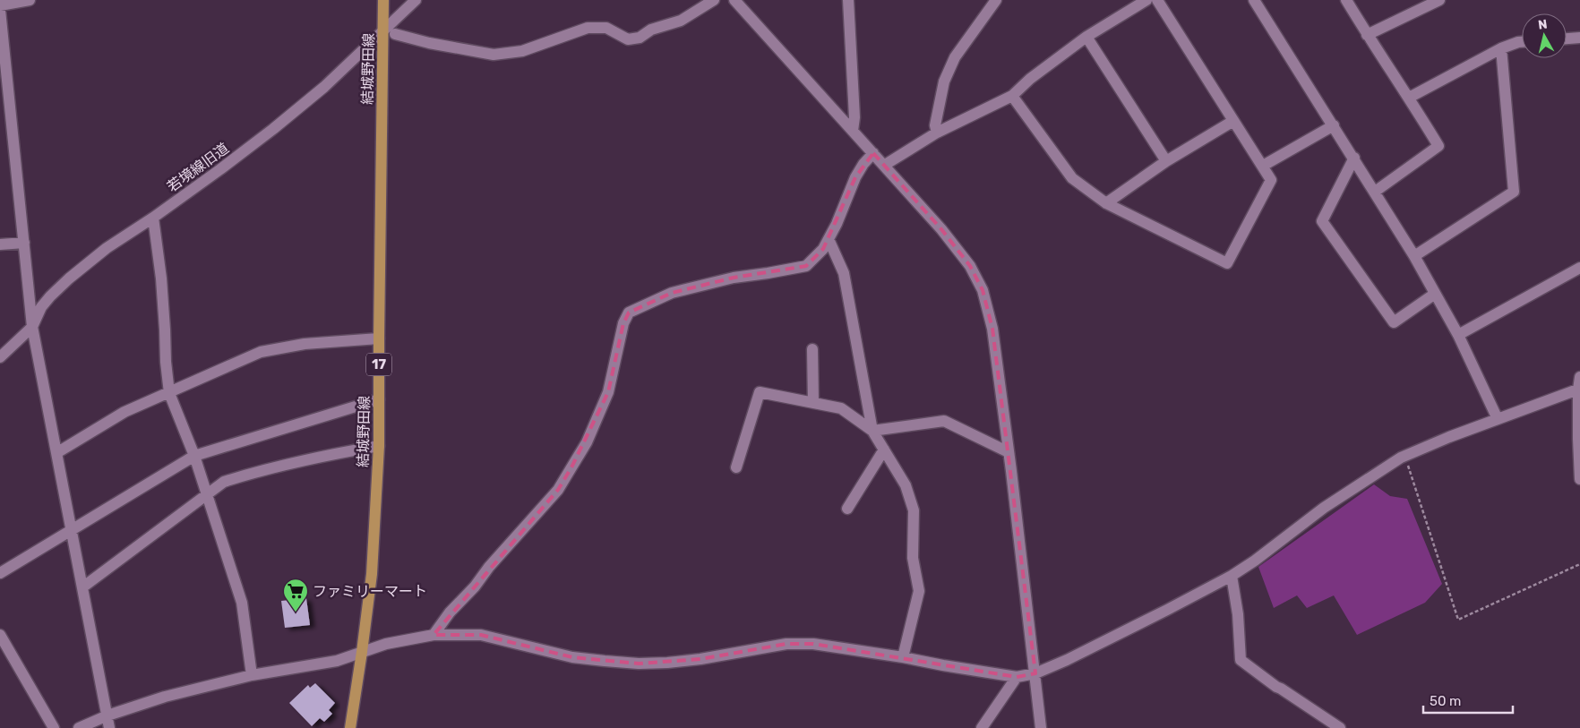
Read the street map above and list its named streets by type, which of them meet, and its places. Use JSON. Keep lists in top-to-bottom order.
{
  "streets": {
    "main road": ["結城野田線", "17"],
    "street": ["若境線旧道"]
  },
  "crossings": [
    ["結城野田線", "若境線旧道"]
  ],
  "places": {
    "supermarket": ["ファミリーマート"]
  },
  "scale_bar": "50 m",
  "north": "top"
}
